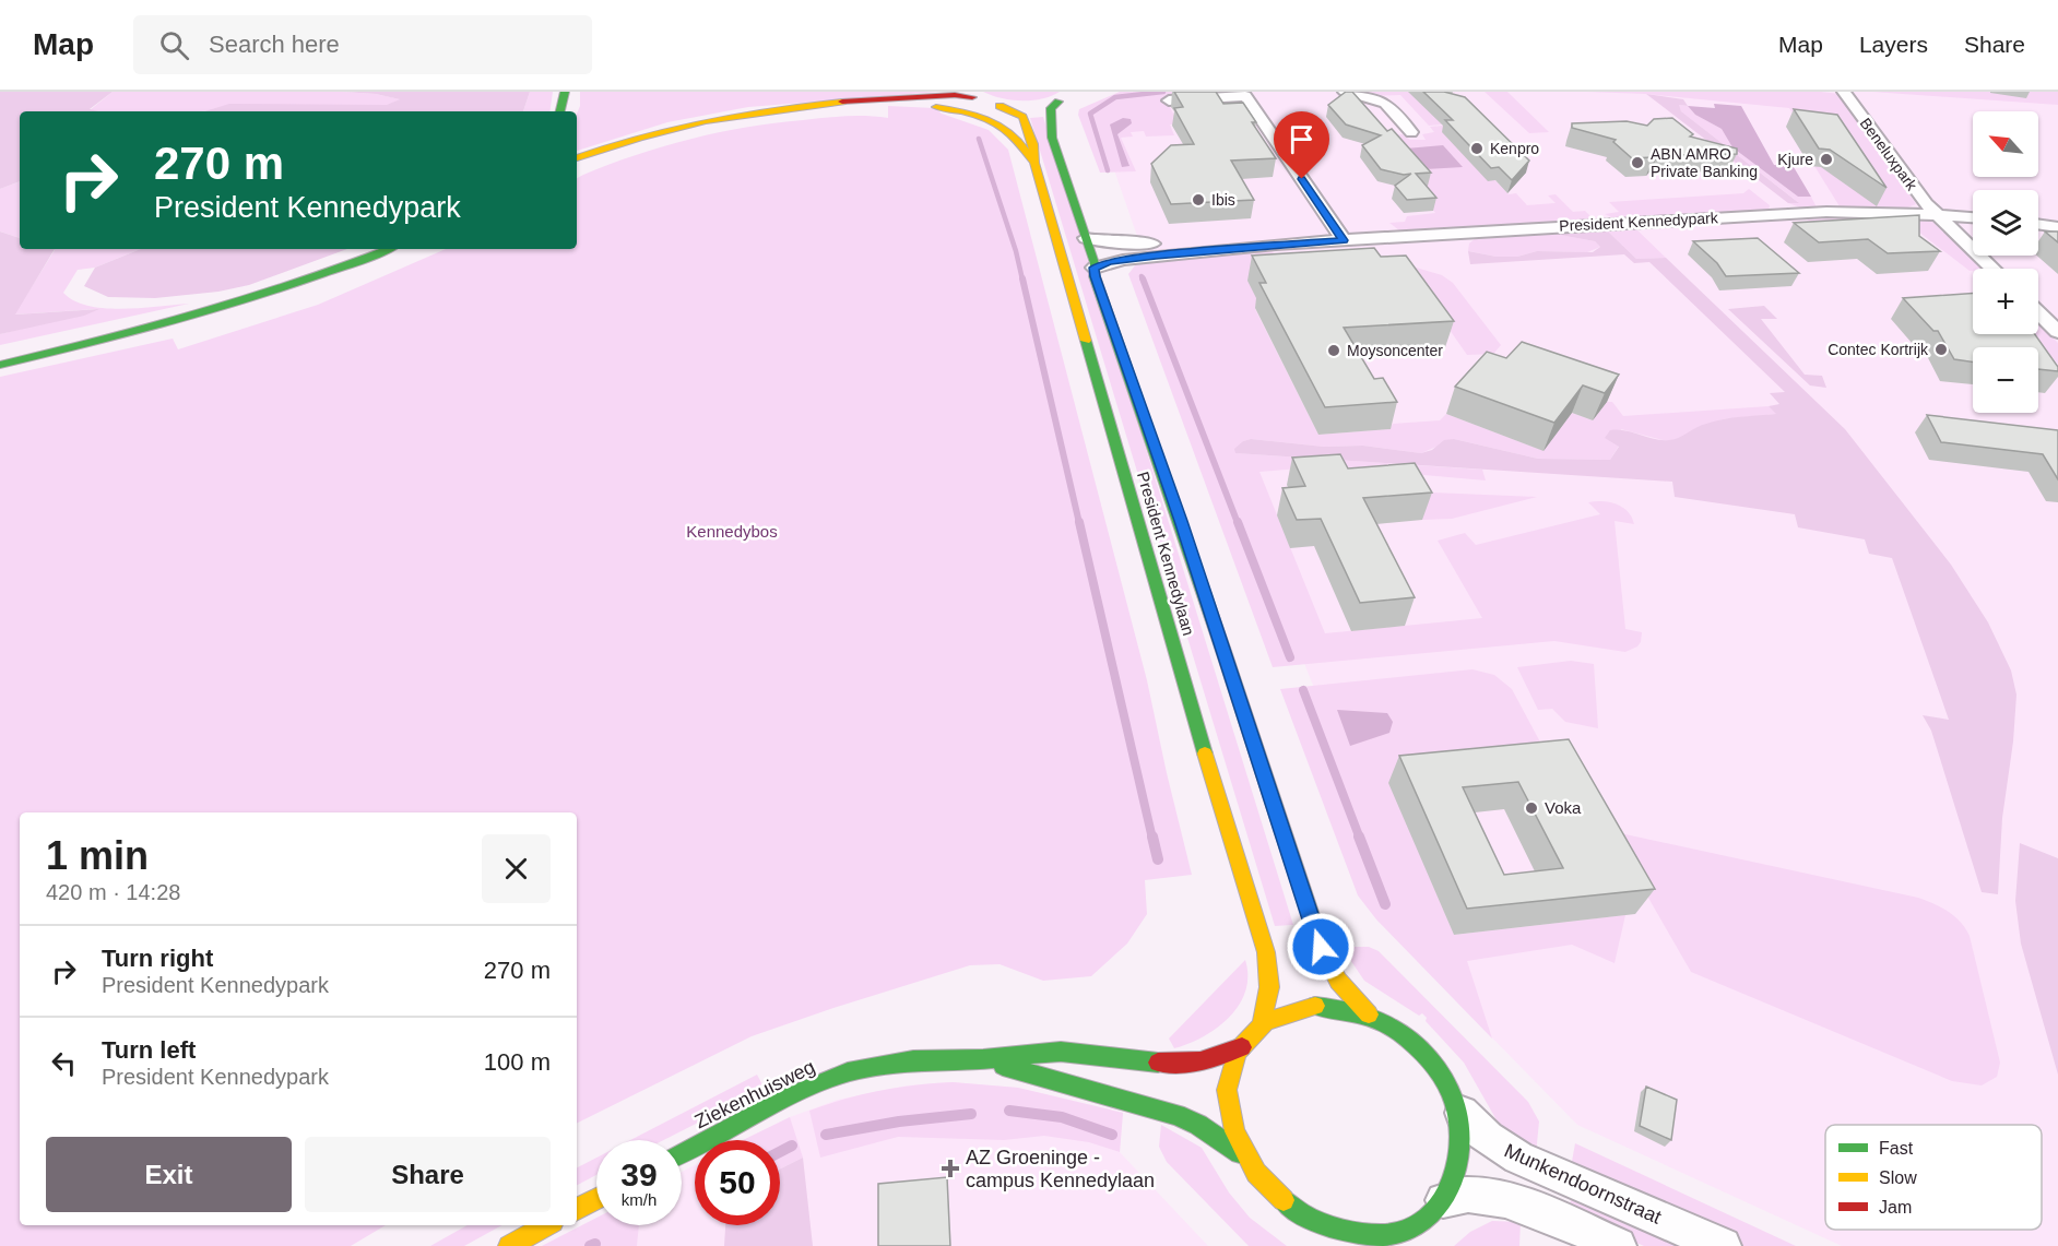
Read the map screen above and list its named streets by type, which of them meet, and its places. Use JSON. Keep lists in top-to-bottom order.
{
  "streets": {
    "main road": ["President Kennedylaan", "Ziekenhuisweg"],
    "street": ["Beneluxpark", "President Kennedypark", "Munkendoornstraat"]
  },
  "crossings": [
    ["Beneluxpark", "President Kennedypark"],
    ["President Kennedypark", "President Kennedylaan"],
    ["President Kennedylaan", "Ziekenhuisweg"],
    ["President Kennedylaan", "Munkendoornstraat"],
    ["Ziekenhuisweg", "Munkendoornstraat"]
  ],
  "parks": ["Kennedybos"],
  "places": {
    "other": [
      "Kenpro",
      "Kjure",
      "ABN AMRO Private Banking",
      "Ibis",
      "Contec Kortrijk",
      "Moysoncenter",
      "Voka"
    ],
    "health": ["AZ Groeninge - campus Kennedylaan"]
  },
  "legend": ["Fast", "Slow", "Jam"],
  "north": "top left",
  "page": {
    "header": "Map",
    "search": "Search here",
    "nav": ["Map", "Layers", "Share"],
    "map_buttons": ["+", "−"],
    "turn": ["270 m", "President Kennedypark"],
    "heading": ["1 min", "420 m · 14:28"],
    "list": [
      {
        "name": "Turn right",
        "note": "President Kennedypark",
        "value": "270 m"
      },
      {
        "name": "Turn left",
        "note": "President Kennedypark",
        "value": "100 m"
      }
    ],
    "buttons": ["Exit", "Share"],
    "speed": "39 km/h",
    "limit": "50"
  }
}
